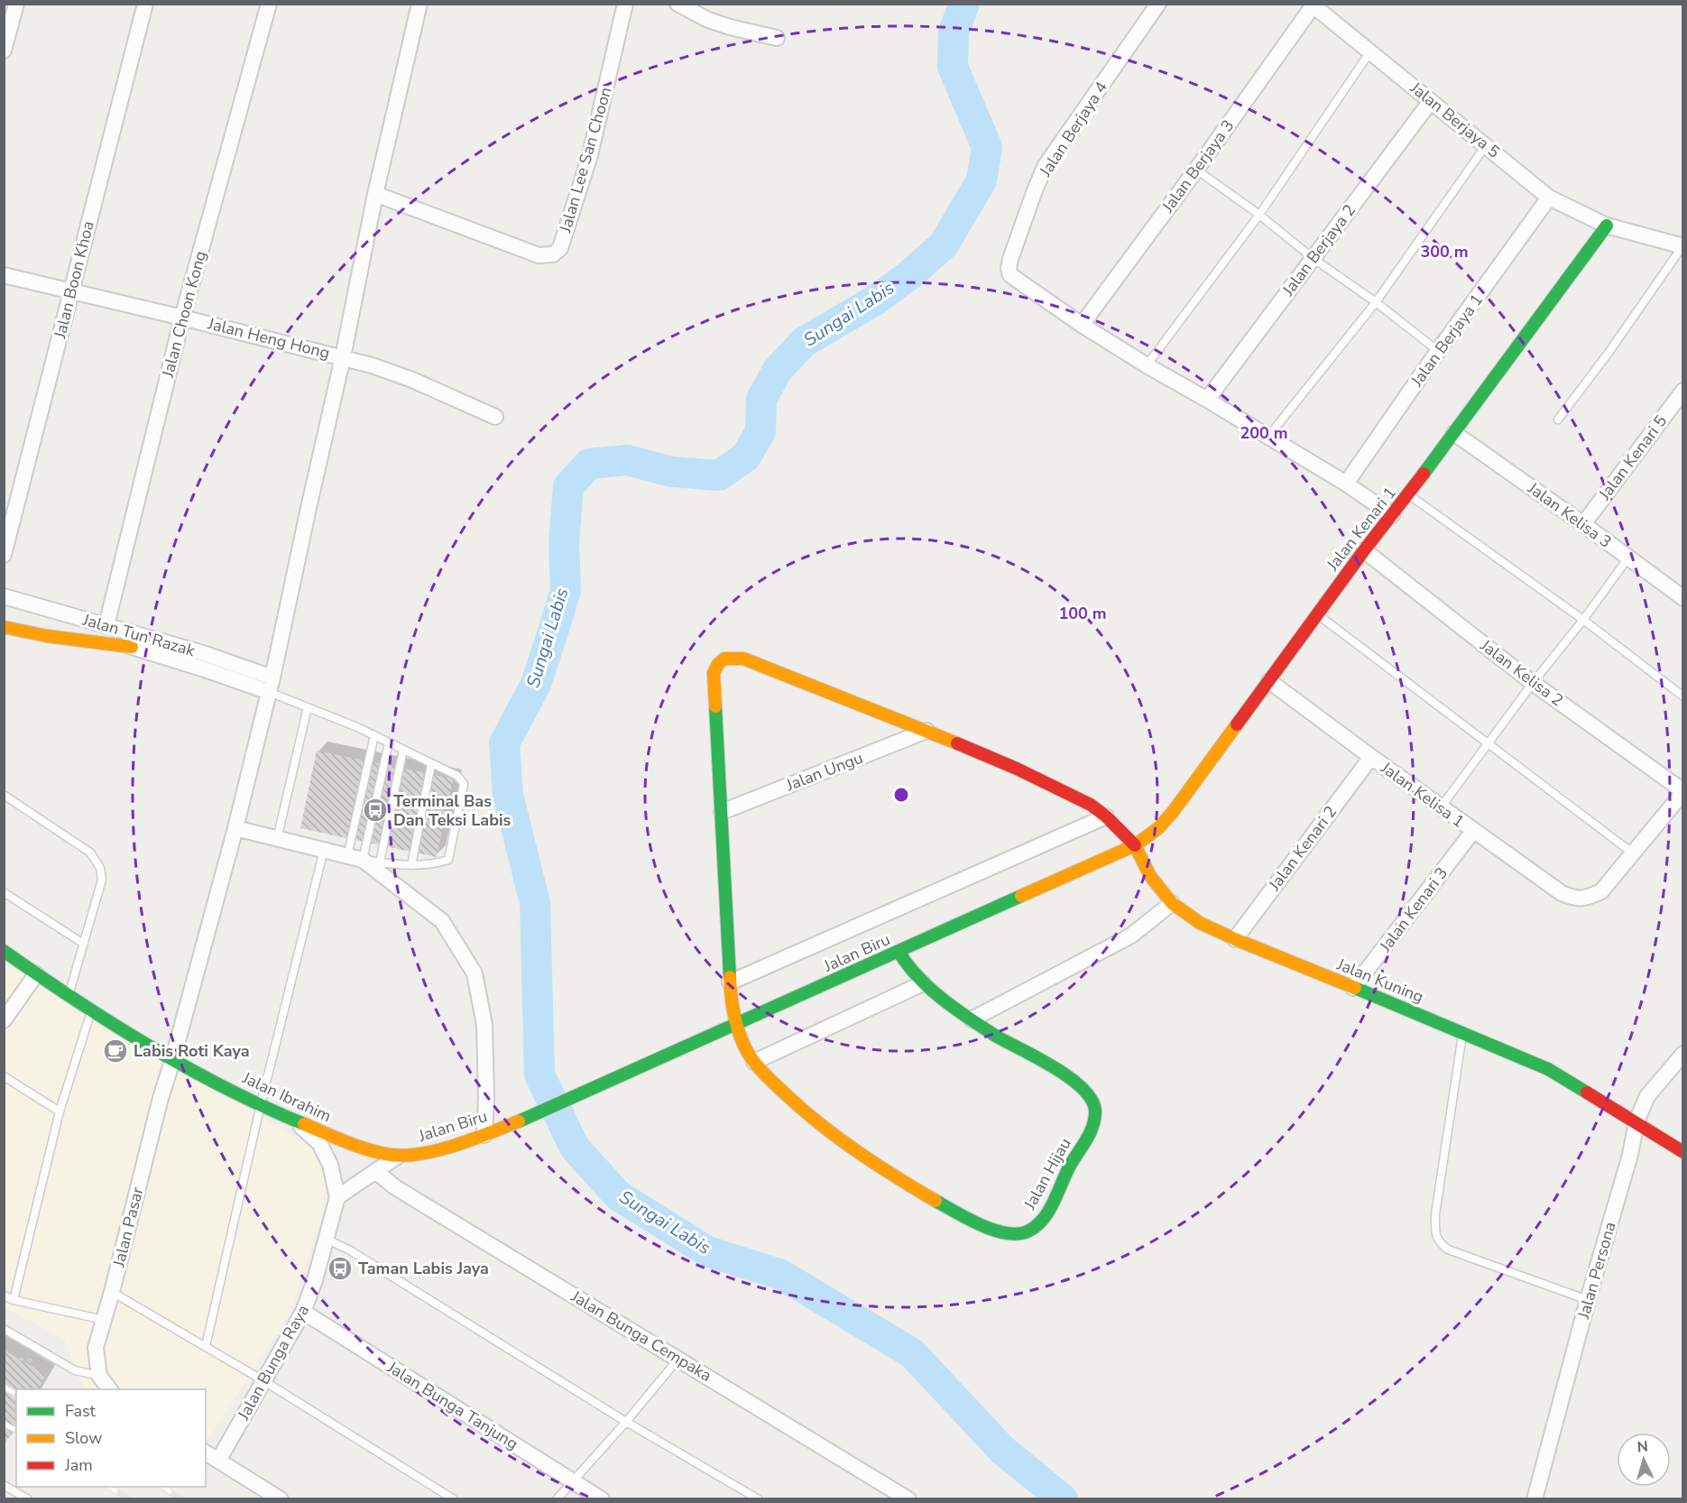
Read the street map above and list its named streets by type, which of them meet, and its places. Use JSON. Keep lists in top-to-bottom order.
{
  "streets": {
    "main road": [
      "Jalan Kenari 1",
      "Jalan Biru",
      "Jalan Kuning",
      "Jalan Ibrahim",
      "Jalan Hijau"
    ],
    "street": [
      "Jalan Berjaya 5",
      "Jalan Berjaya 4",
      "Jalan Lee San Choon",
      "Jalan Berjaya 3",
      "Jalan Berjaya 2",
      "Jalan Boon Khoa",
      "Jalan Choon Kong",
      "Jalan Heng Hong",
      "Jalan Berjaya 1",
      "Jalan Kenari 5",
      "Jalan Kelisa 3",
      "Jalan Tun Razak",
      "Jalan Kelisa 2",
      "Jalan Ungu",
      "Jalan Kelisa 1",
      "Jalan Kenari 2",
      "Jalan Kenari 3",
      "Jalan Pasar",
      "Jalan Persona",
      "Jalan Bunga Cempaka",
      "Jalan Bunga Raya",
      "Jalan Bunga Tanjung"
    ]
  },
  "crossings": [
    ["Jalan Berjaya 5", "Jalan Berjaya 3"],
    ["Jalan Berjaya 5", "Jalan Berjaya 2"],
    ["Jalan Berjaya 5", "Jalan Berjaya 1"],
    ["Jalan Berjaya 5", "Jalan Kenari 1"],
    ["Jalan Berjaya 4", "Jalan Berjaya 3"],
    ["Jalan Lee San Choon", "Jalan Pasar"],
    ["Jalan Boon Khoa", "Jalan Heng Hong"],
    ["Jalan Choon Kong", "Jalan Heng Hong"],
    ["Jalan Choon Kong", "Jalan Tun Razak"],
    ["Jalan Heng Hong", "Jalan Pasar"],
    ["Jalan Kenari 5", "Jalan Kelisa 3"],
    ["Jalan Kelisa 3", "Jalan Kenari 1"],
    ["Jalan Kenari 1", "Jalan Kelisa 2"],
    ["Jalan Kenari 1", "Jalan Kelisa 1"],
    ["Jalan Kenari 1", "Jalan Biru"],
    ["Jalan Kenari 1", "Jalan Kuning"],
    ["Jalan Tun Razak", "Jalan Pasar"],
    ["Jalan Ungu", "Jalan Kuning"],
    ["Jalan Ungu", "Jalan Hijau"],
    ["Jalan Kelisa 1", "Jalan Kenari 2"],
    ["Jalan Kelisa 1", "Jalan Kenari 3"],
    ["Jalan Kenari 2", "Jalan Kuning"],
    ["Jalan Kenari 3", "Jalan Kuning"],
    ["Jalan Biru", "Jalan Kuning"],
    ["Jalan Biru", "Jalan Ibrahim"],
    ["Jalan Biru", "Jalan Hijau"],
    ["Jalan Kuning", "Jalan Hijau"],
    ["Jalan Kuning", "Jalan Persona"],
    ["Jalan Ibrahim", "Jalan Pasar"],
    ["Jalan Bunga Raya", "Jalan Bunga Tanjung"]
  ],
  "water": ["Sungai Labis"],
  "places": {
    "bus stop": ["Terminal Bas Dan Teksi Labis", "Taman Labis Jaya"],
    "cafe": ["Labis Roti Kaya"]
  },
  "legend": ["Fast", "Slow", "Jam"],
  "north": "top",
  "rings": ["300 m", "200 m", "100 m"]
}
